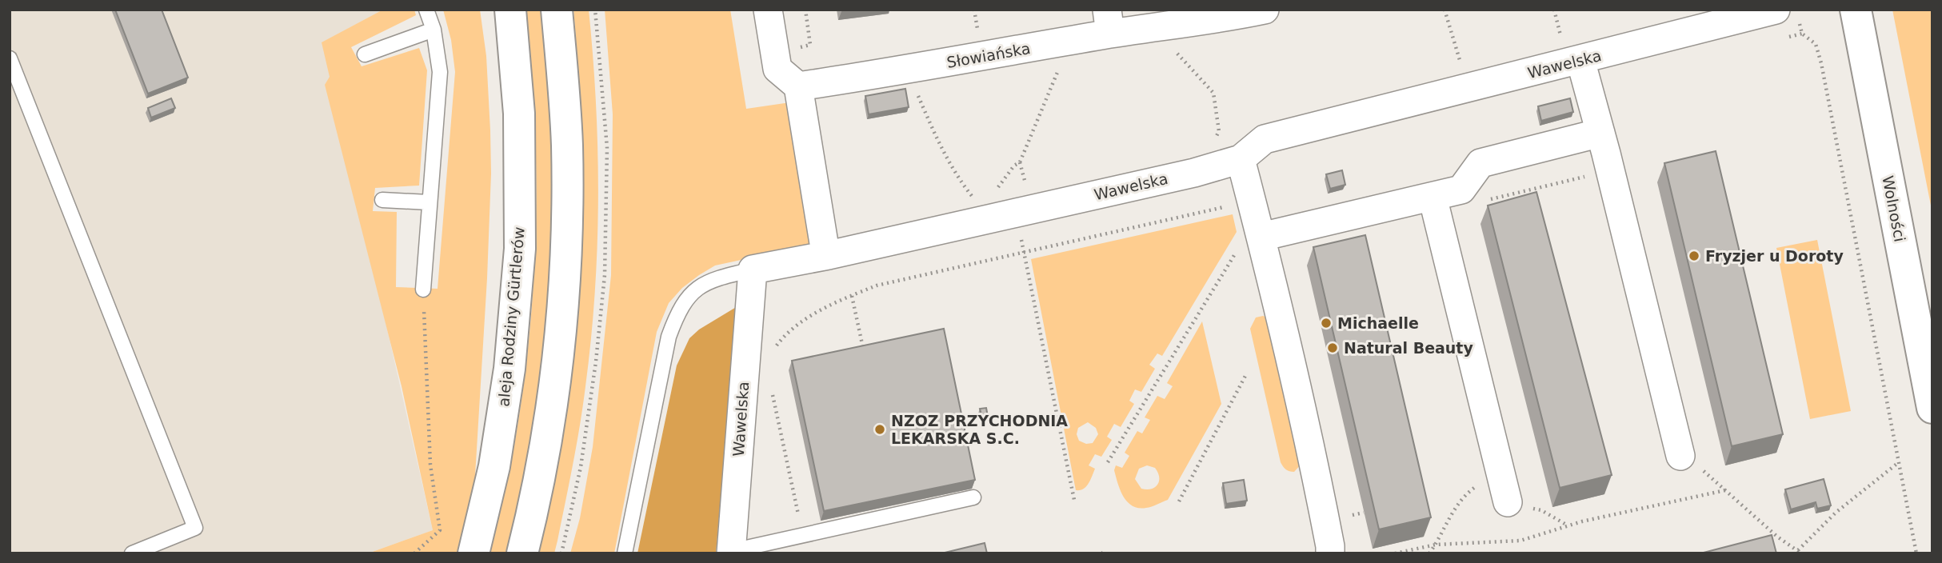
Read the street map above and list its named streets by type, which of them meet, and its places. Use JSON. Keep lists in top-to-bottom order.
{
  "streets": {
    "street": [
      "Słowiańska",
      "Wawelska",
      "Wolności",
      "aleja Rodziny Gürtlerów"
    ]
  },
  "places": [
    "Fryzjer u Doroty",
    "Michaelle",
    "Natural Beauty",
    "NZOZ PRZYCHODNIA LEKARSKA S.C."
  ]
}
